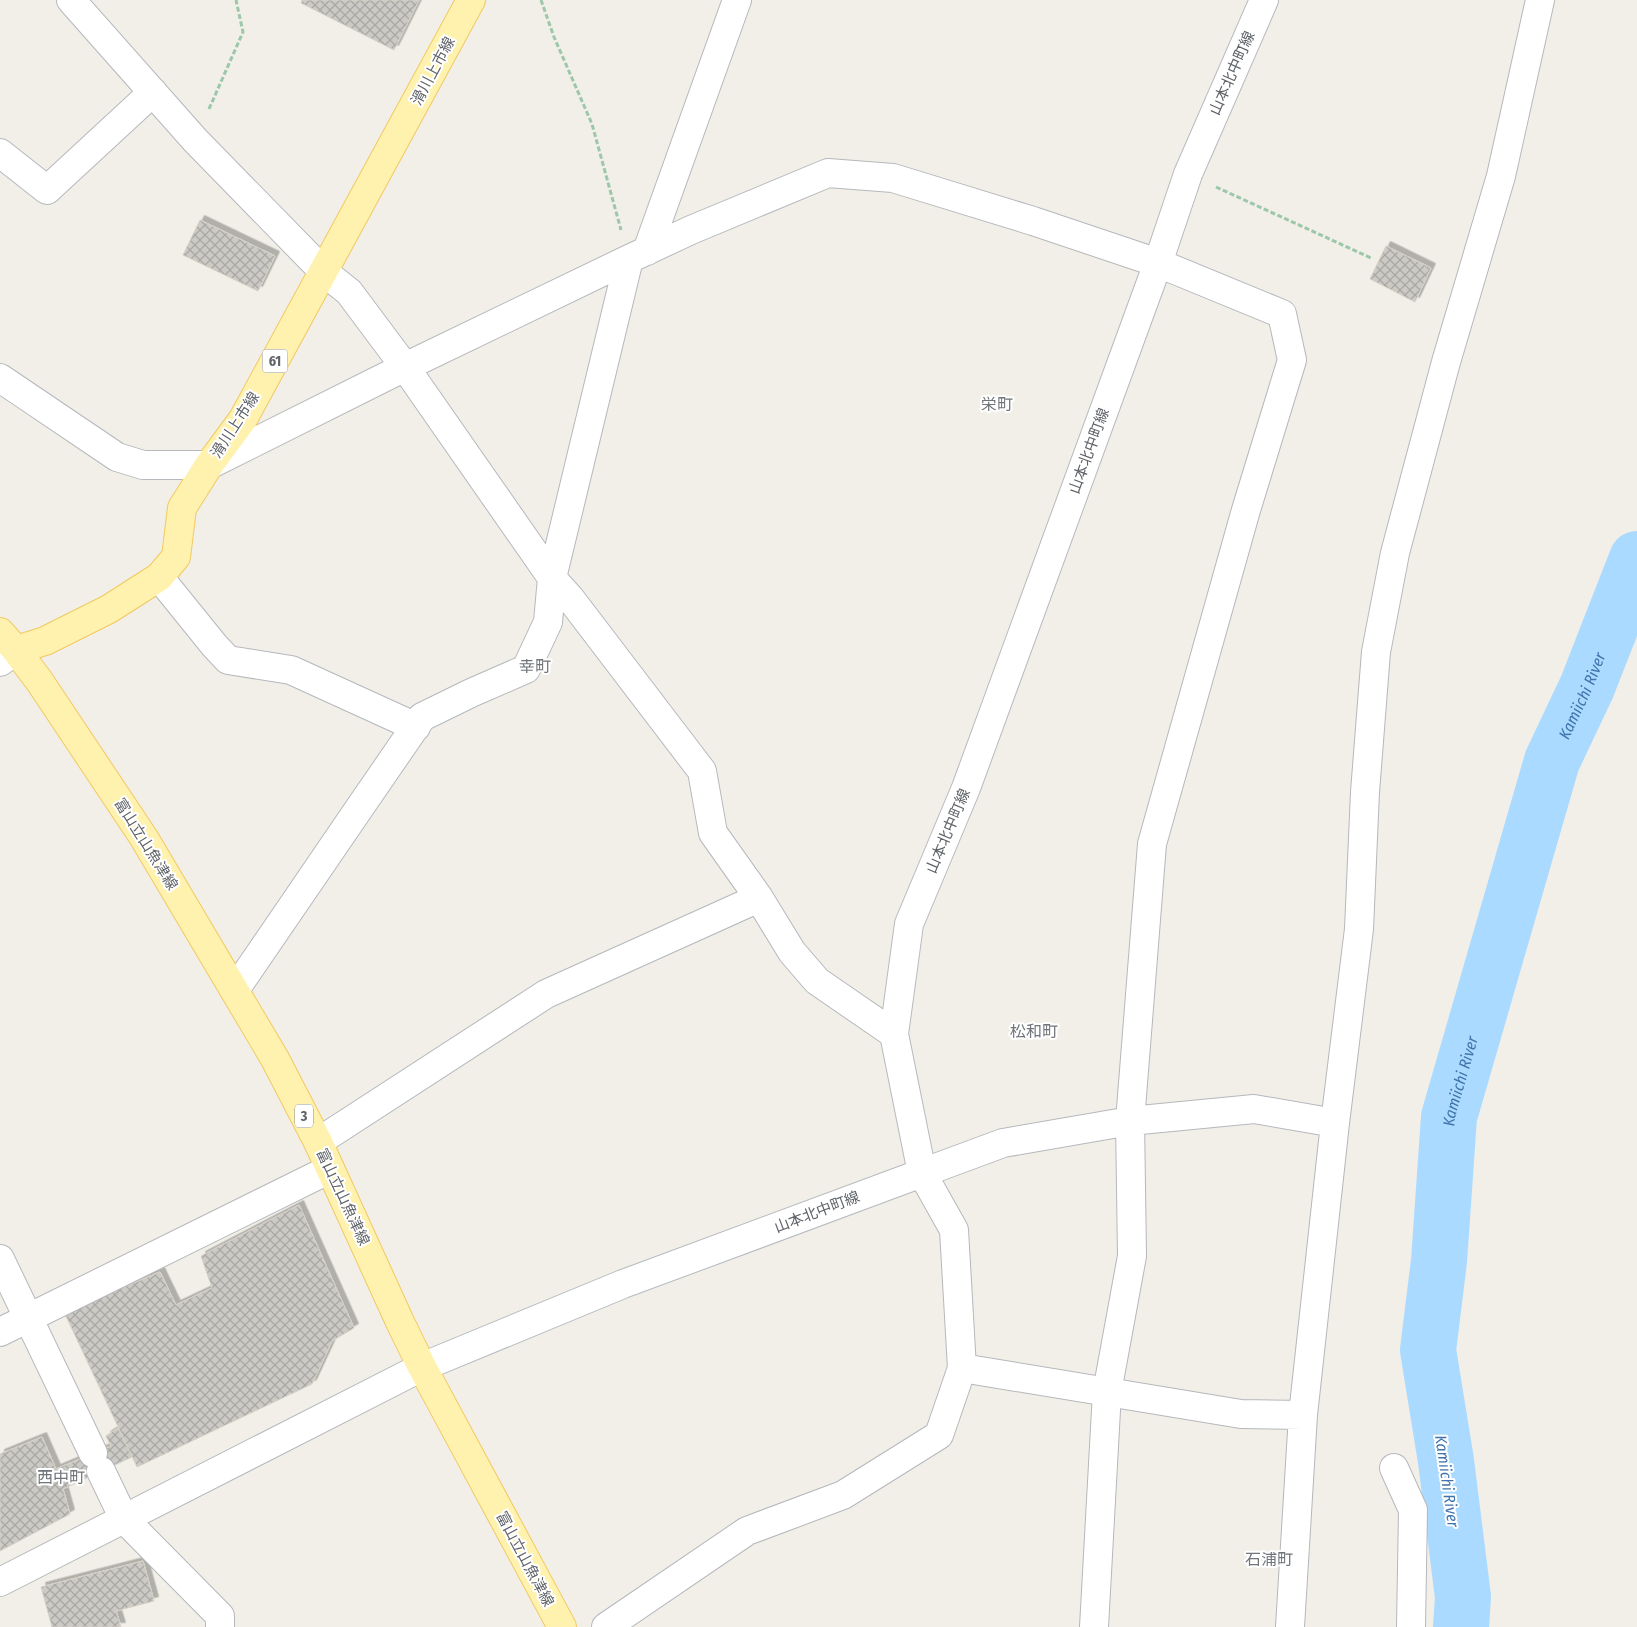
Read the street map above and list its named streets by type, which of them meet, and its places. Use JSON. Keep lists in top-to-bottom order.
{
  "streets": {
    "main road": [
      "滑川上市線",
      "61",
      "富山立山魚津線",
      "3"
    ],
    "street": ["山本北中町線"]
  },
  "crossings": [
    ["滑川上市線", "富山立山魚津線"],
    ["山本北中町線", "富山立山魚津線"]
  ],
  "districts": [
    "栄町",
    "幸町",
    "松和町",
    "西中町",
    "石浦町"
  ],
  "water": ["Kamiichi River"]
}
